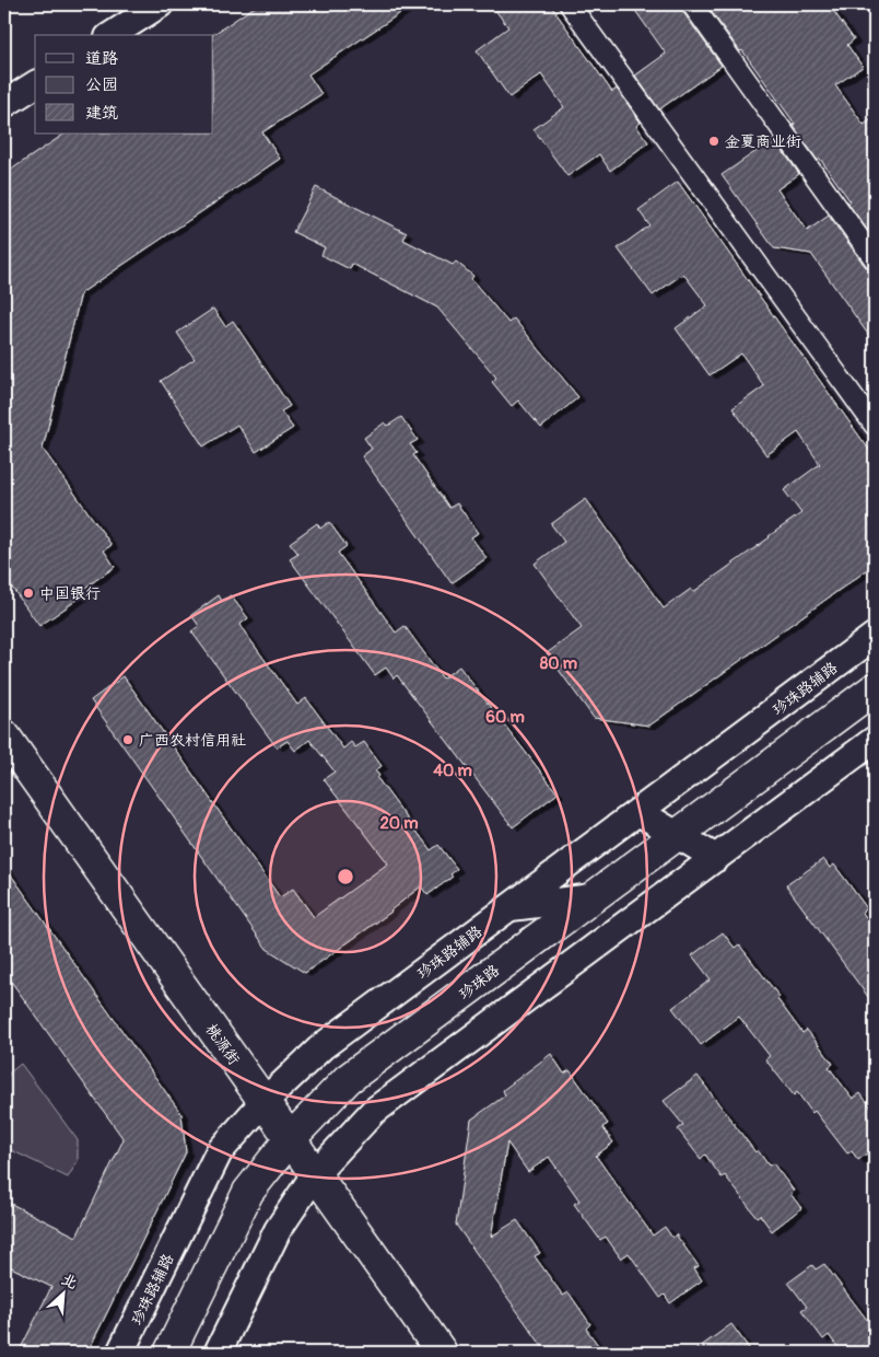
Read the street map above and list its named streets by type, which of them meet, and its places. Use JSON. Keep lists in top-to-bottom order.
{
  "streets": {
    "street": ["珍珠路辅路", "珍珠路", "桃源街"]
  },
  "crossings": [
    ["珍珠路辅路", "桃源街"],
    ["珍珠路", "桃源街"]
  ],
  "places": ["金夏商业街", "中国银行", "广西农村信用社"],
  "legend": ["道路", "公园", "建筑"],
  "north": "top right",
  "rings": [
    "80 m",
    "60 m",
    "40 m",
    "20 m"
  ]
}
